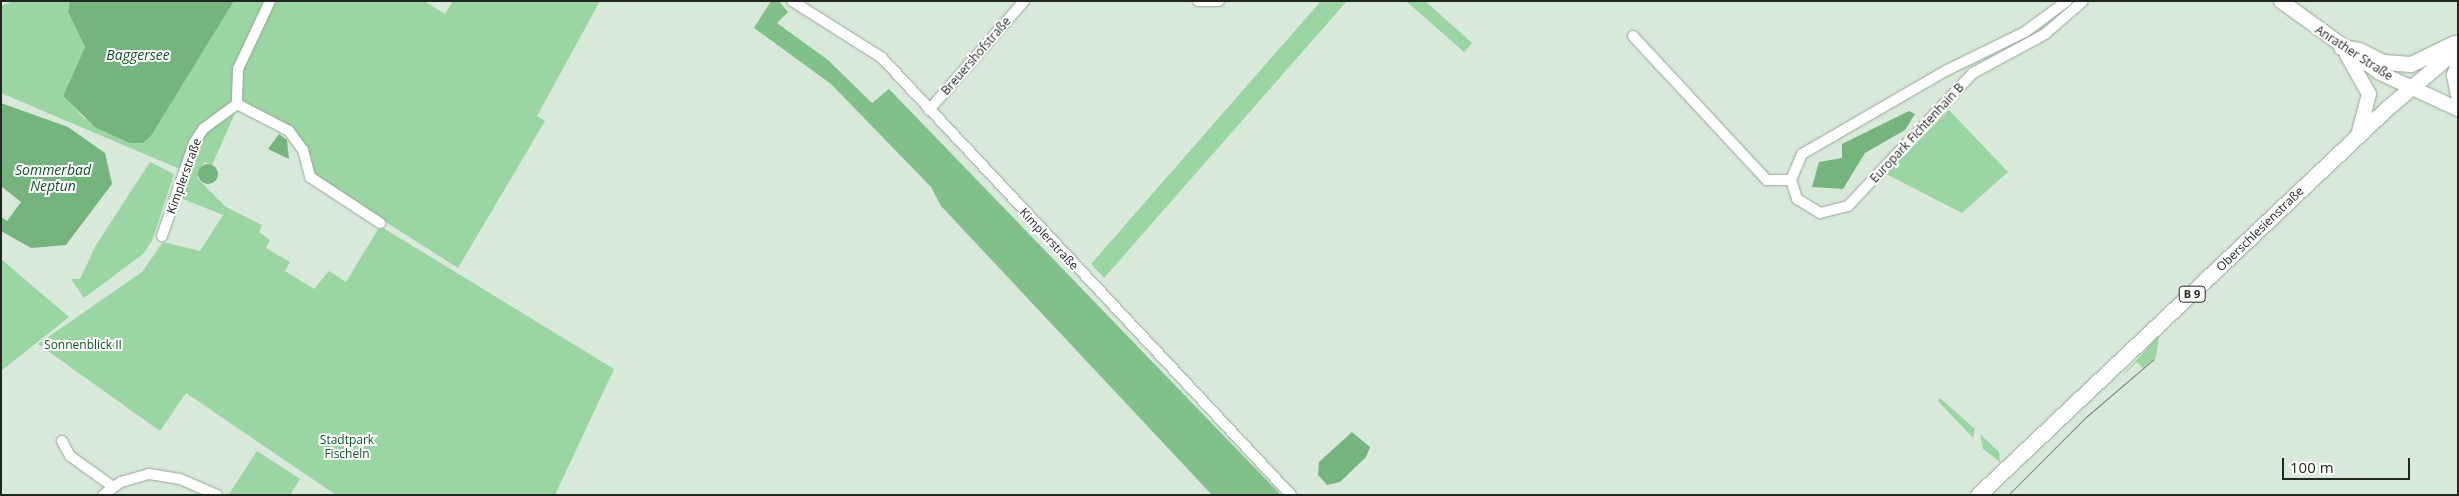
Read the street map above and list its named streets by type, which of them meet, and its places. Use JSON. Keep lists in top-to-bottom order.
{
  "streets": {
    "main road": ["Anrather Straße", "Oberschlesienstraße", "B 9"],
    "street": ["Breuershofstraße", "Europark Fichtenhain B", "Kimplerstraße"]
  },
  "crossings": [
    ["Anrather Straße", "Oberschlesienstraße"],
    ["Breuershofstraße", "Kimplerstraße"]
  ],
  "water": ["Baggersee", "Sommerbad Neptun"],
  "parks": ["Sonnenblick II", "Stadtpark Fischeln"],
  "scale_bar": "100 m"
}
